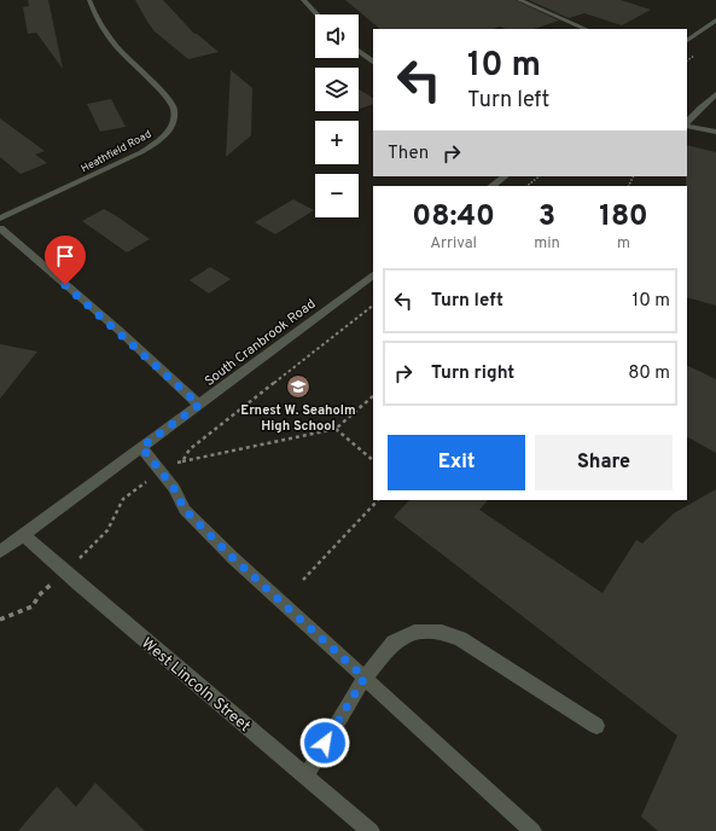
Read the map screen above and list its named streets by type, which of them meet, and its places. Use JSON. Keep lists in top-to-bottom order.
{
  "streets": {
    "street": ["Heathfield Road", "South Cranbrook Road", "West Lincoln Street"]
  },
  "crossings": [
    ["South Cranbrook Road", "West Lincoln Street"]
  ],
  "places": {
    "school or university": ["Ernest W. Seaholm High School"]
  },
  "page": {
    "map_buttons": ["+", "−"],
    "turn": ["10 m", "Turn left"],
    "then": "Then",
    "eta": [
      "08:40",
      "Arrival",
      "3",
      "min",
      "180",
      "m"
    ],
    "list": [
      {
        "name": "Turn left",
        "value": "10 m"
      },
      {
        "name": "Turn right",
        "value": "80 m"
      }
    ],
    "buttons": ["Exit", "Share"]
  }
}
